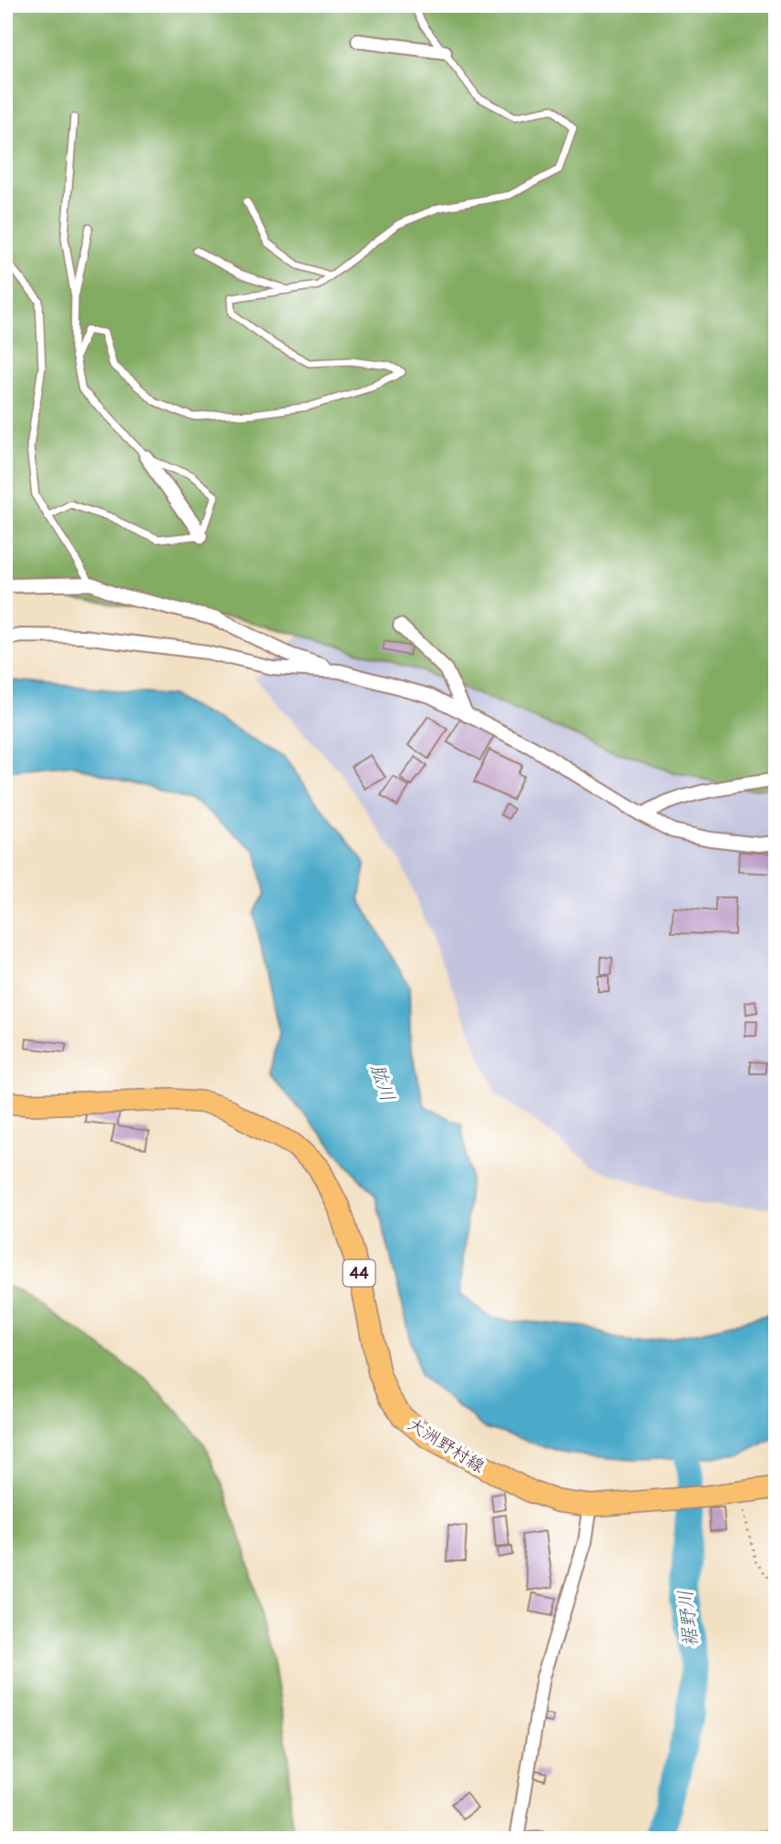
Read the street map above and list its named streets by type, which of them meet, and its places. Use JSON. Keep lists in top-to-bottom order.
{
  "streets": {
    "main road": ["44", "大洲野村線"]
  },
  "water": ["肱川", "裾野川"]
}
